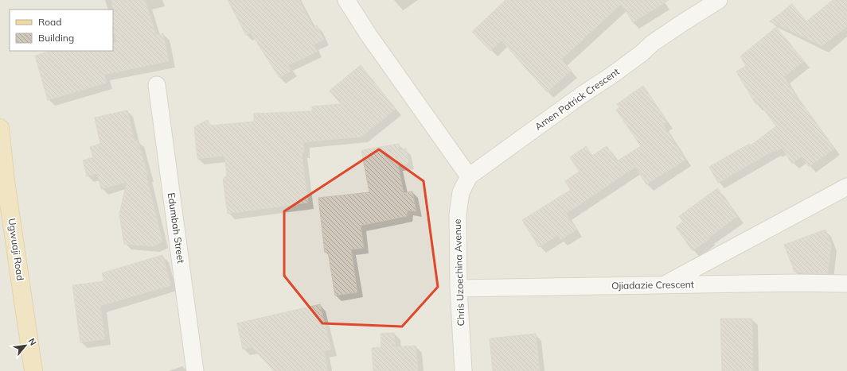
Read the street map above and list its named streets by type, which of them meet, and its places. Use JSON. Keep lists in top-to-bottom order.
{
  "streets": {
    "main road": ["Ugwuaji Road"],
    "street": [
      "Amen Patrick Crescent",
      "Edumbah Street",
      "Chris Uzoechina Avenue",
      "Ojiadazie Crescent"
    ]
  },
  "crossings": [
    ["Amen Patrick Crescent", "Chris Uzoechina Avenue"],
    ["Chris Uzoechina Avenue", "Ojiadazie Crescent"]
  ],
  "legend": ["Road", "Building"],
  "north": "top right"
}
